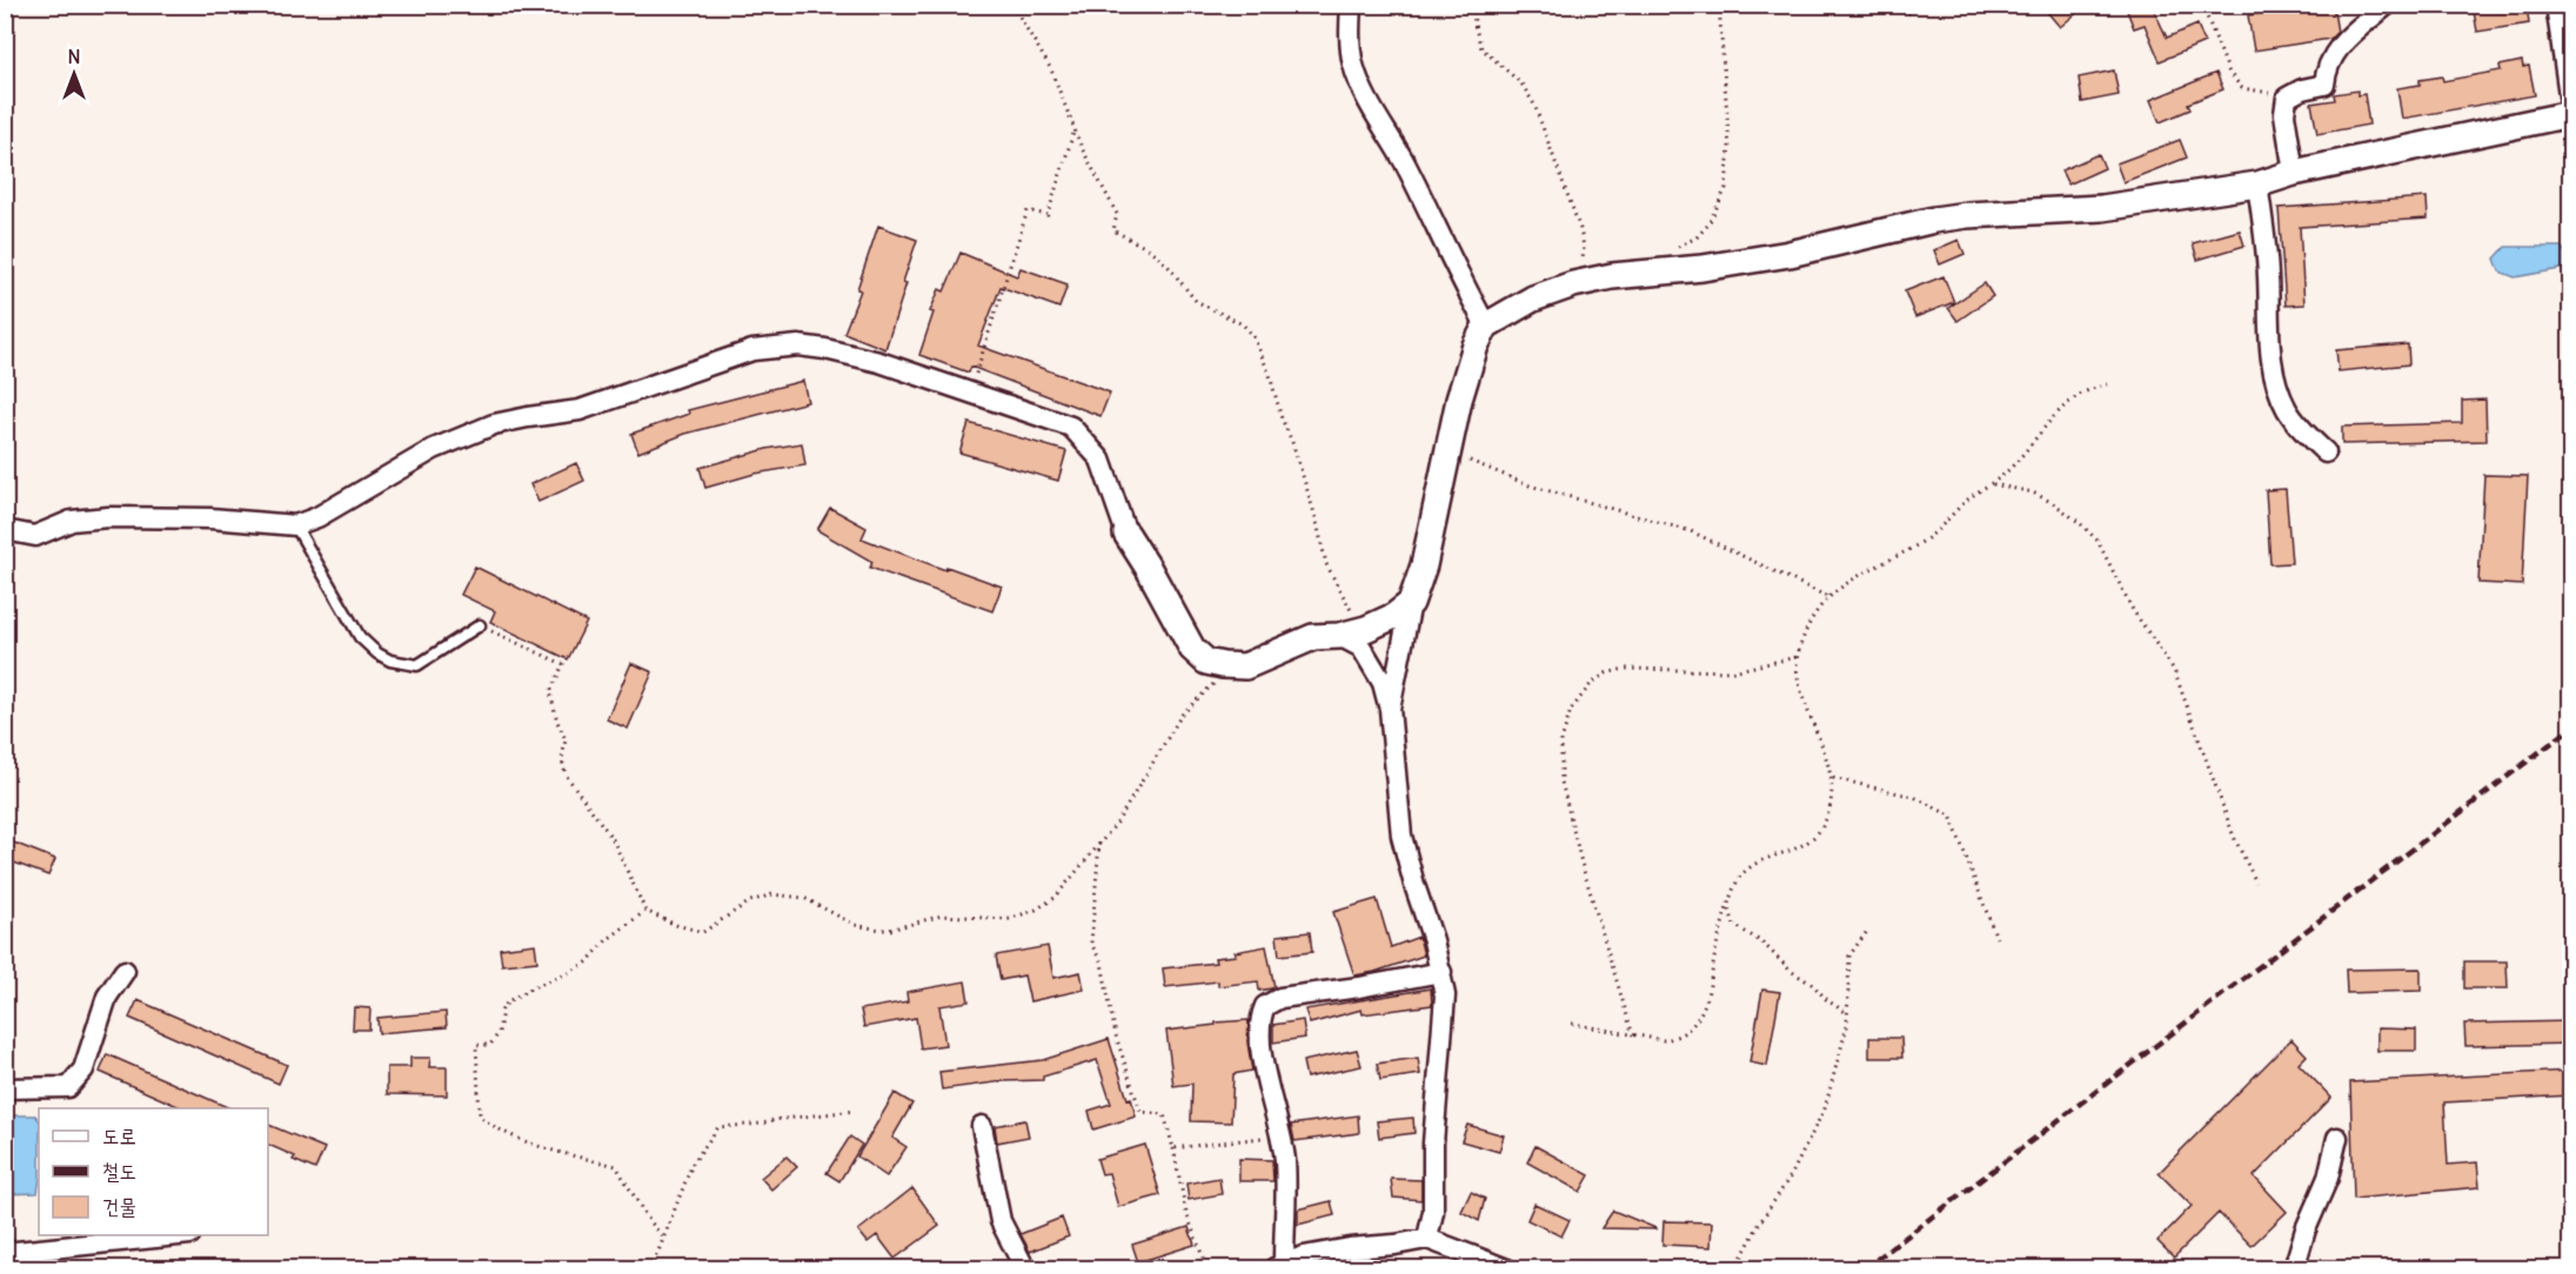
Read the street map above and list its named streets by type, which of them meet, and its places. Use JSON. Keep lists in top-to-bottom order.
{
  "legend": ["도로", "철도", "건물"],
  "north": "top"
}
